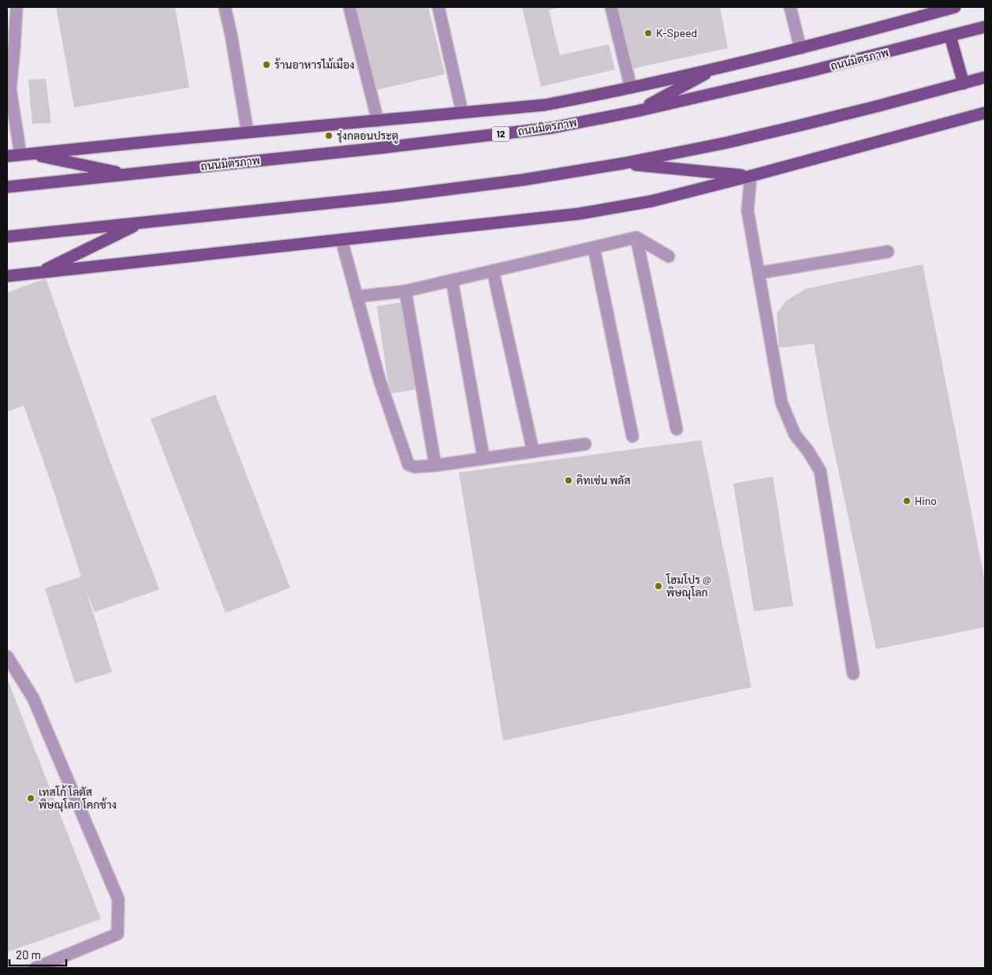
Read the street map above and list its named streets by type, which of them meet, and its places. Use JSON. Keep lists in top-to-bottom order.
{
  "streets": {
    "main road": ["ถนนมิตรภาพ", "12"]
  },
  "places": [
    "K-Speed",
    "ร้านอาหารไม้เมือง",
    "รุ่งกลอนประตู",
    "คิทเช่น พลัส",
    "Hino",
    "โฮมโปร @ พิษณุโลก",
    "เทสโก้ โลตัส พิษณุโลก โคกช้าง"
  ],
  "scale_bar": "20 m"
}
